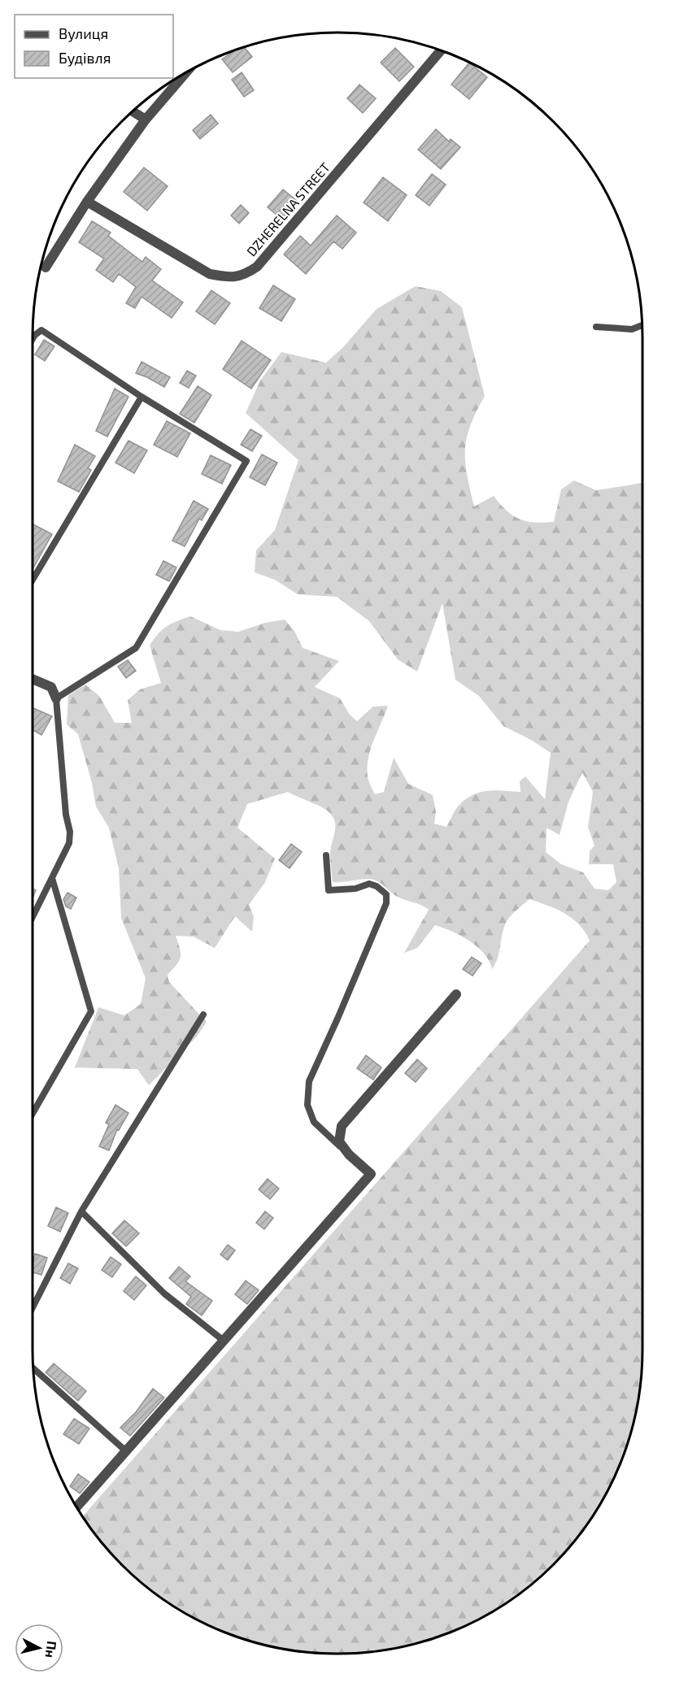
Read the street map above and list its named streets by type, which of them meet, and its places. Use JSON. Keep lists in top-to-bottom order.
{
  "streets": {
    "street": ["DZHERELNA STREET"]
  },
  "legend": ["Вулиця", "Будівля"],
  "north": "right"
}
